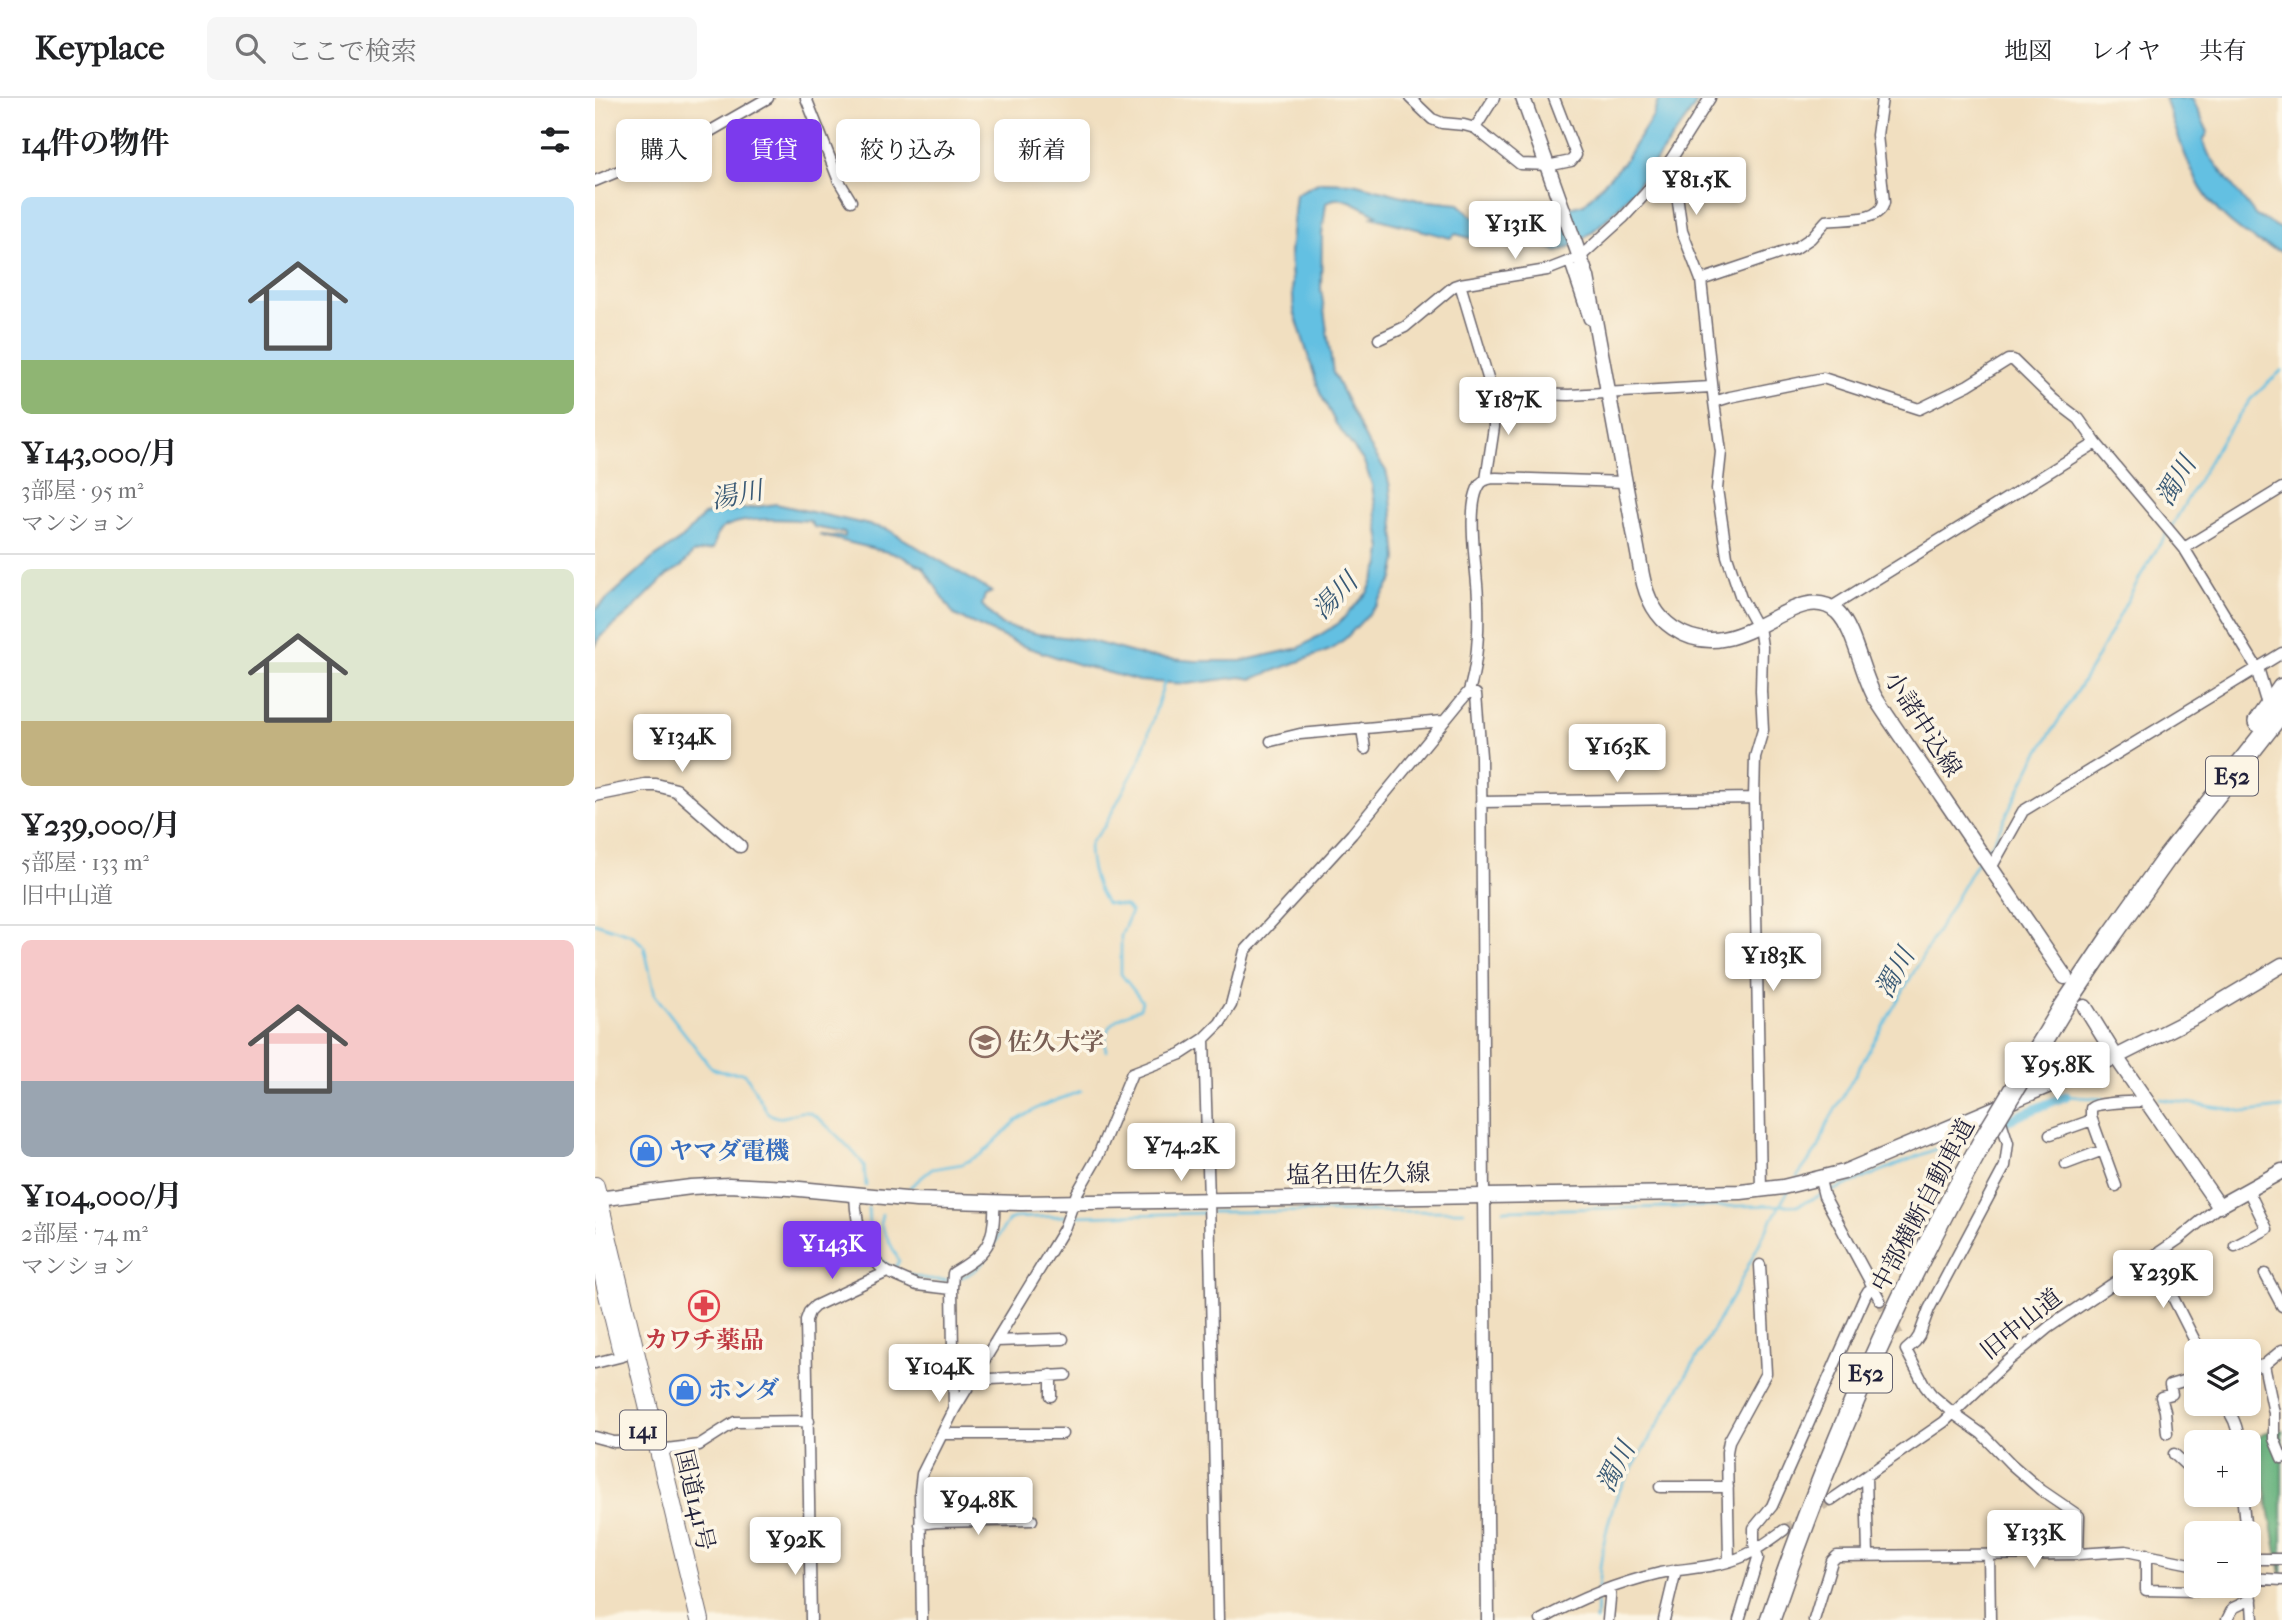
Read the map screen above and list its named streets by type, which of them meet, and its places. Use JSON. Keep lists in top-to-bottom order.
{
  "streets": {
    "highway": [
      "E52",
      "中部横断自動車道",
      "141",
      "国道141号"
    ],
    "main road": ["小諸中込線", "塩名田佐久線", "旧中山道"]
  },
  "crossings": [
    ["塩名田佐久線", "国道141号"]
  ],
  "water": ["濁川", "湯川"],
  "places": {
    "school or university": ["佐久大学"],
    "shop": ["ヤマダ電機", "ホンダ"],
    "pharmacy": ["カワチ薬品"]
  },
  "page": {
    "header": "Keyplace",
    "search": "ここで検索",
    "nav": ["地図", "レイヤ", "共有"],
    "heading": "14件の物件",
    "chip": [
      "購入",
      "賃貸",
      "絞り込み",
      "新着"
    ],
    "price": [
      "¥81.5K",
      "¥131K",
      "¥187K",
      "¥134K",
      "¥163K",
      "¥183K",
      "¥95.8K",
      "¥74.2K",
      "¥143K",
      "¥239K",
      "¥104K",
      "¥94.8K",
      "¥133K",
      "¥92K"
    ],
    "list": [
      {
        "name": "¥143,000/月",
        "note": "3部屋 · 95 m² · マンション"
      },
      {
        "name": "¥239,000/月",
        "note": "5部屋 · 133 m² · 旧中山道"
      },
      {
        "name": "¥104,000/月",
        "note": "2部屋 · 74 m² · マンション"
      }
    ],
    "map_buttons": ["+", "−"]
  }
}
